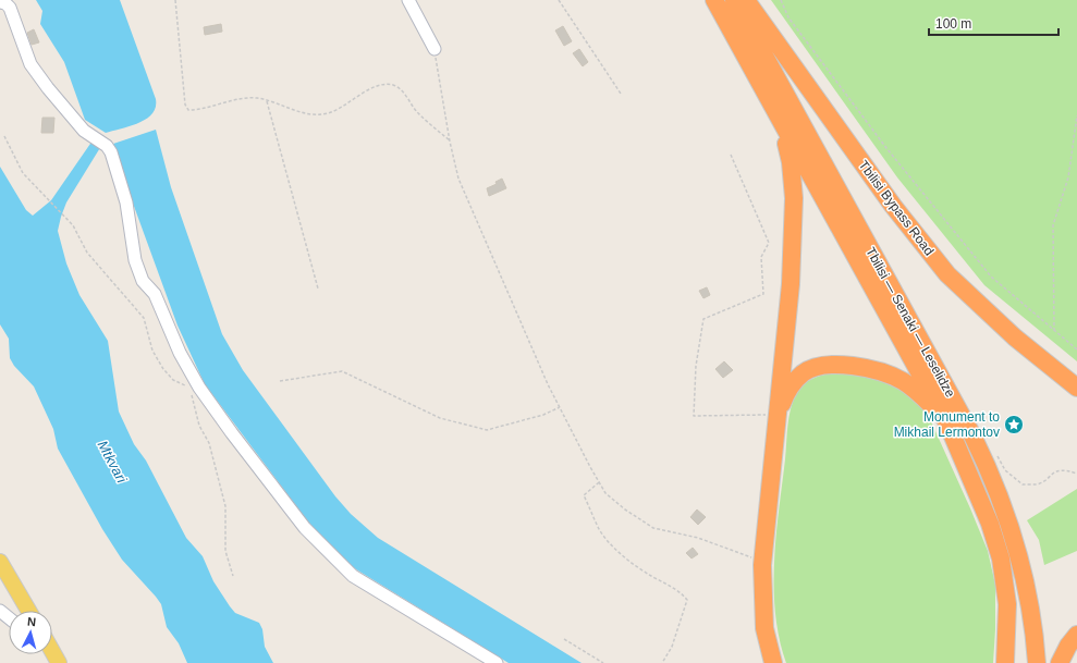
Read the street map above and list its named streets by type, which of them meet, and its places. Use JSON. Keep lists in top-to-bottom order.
{
  "streets": {
    "highway": ["Tbilisi Bypass Road", "Tbilisi — Senaki — Leselidze"]
  },
  "water": ["Mtkvari"],
  "places": {
    "place": ["Monument to Mikhail Lermontov"]
  },
  "scale_bar": "100 m",
  "north": "top"
}
